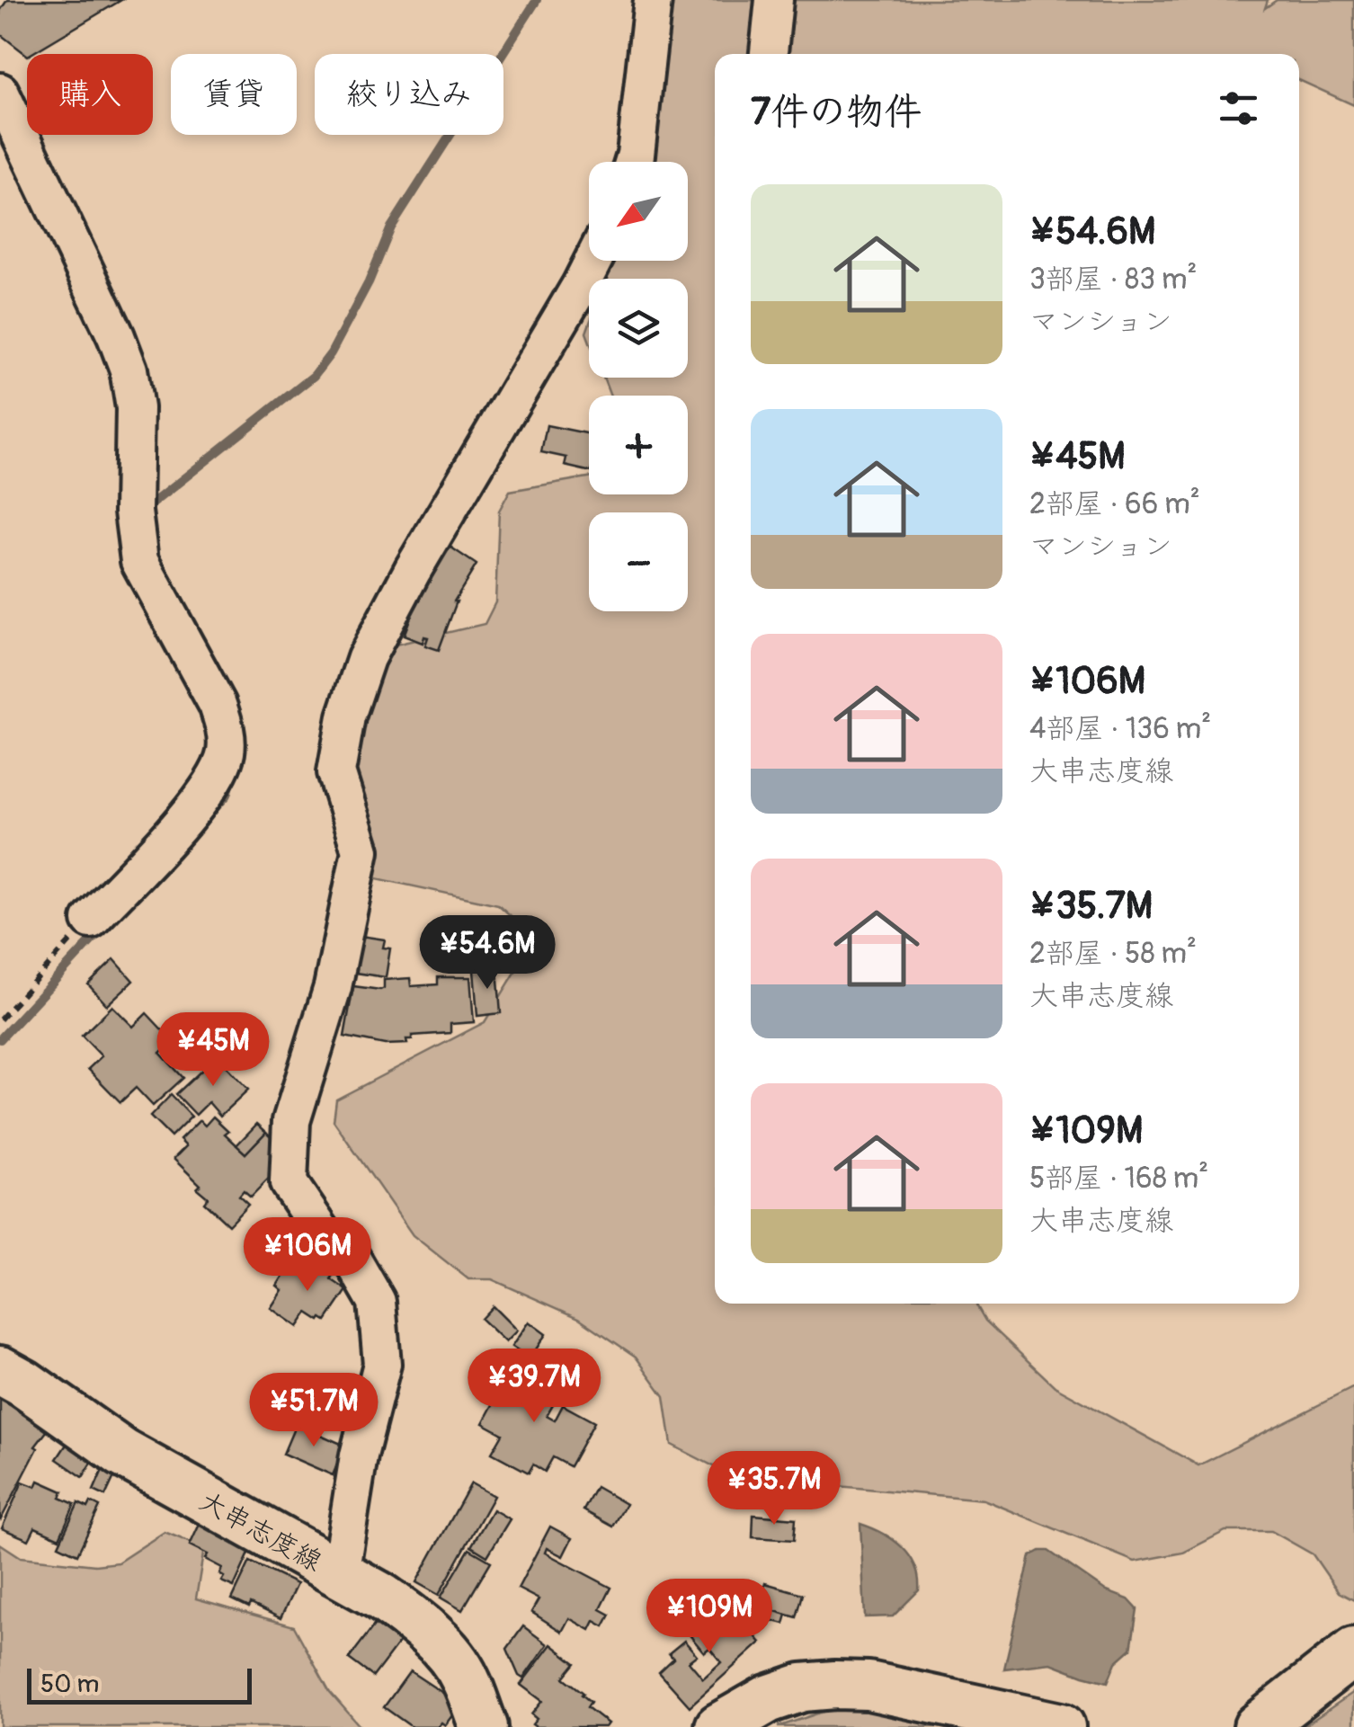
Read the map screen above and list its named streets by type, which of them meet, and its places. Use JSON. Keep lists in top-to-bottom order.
{
  "streets": {
    "main road": ["大串志度線"]
  },
  "scale_bar": "50 m",
  "north": "bottom left",
  "page": {
    "chip": ["購入", "賃貸", "絞り込み"],
    "heading": "7件の物件",
    "map_buttons": ["+", "−"],
    "list": [
      {
        "name": "¥54.6M",
        "note": "3部屋 · 83 m² · マンション"
      },
      {
        "name": "¥45M",
        "note": "2部屋 · 66 m² · マンション"
      },
      {
        "name": "¥106M",
        "note": "4部屋 · 136 m² · 大串志度線"
      },
      {
        "name": "¥35.7M",
        "note": "2部屋 · 58 m² · 大串志度線"
      },
      {
        "name": "¥109M",
        "note": "5部屋 · 168 m² · 大串志度線"
      }
    ],
    "price": [
      "¥54.6M",
      "¥45M",
      "¥106M",
      "¥39.7M",
      "¥51.7M",
      "¥35.7M",
      "¥109M"
    ],
    "scale": "50 m"
  }
}
